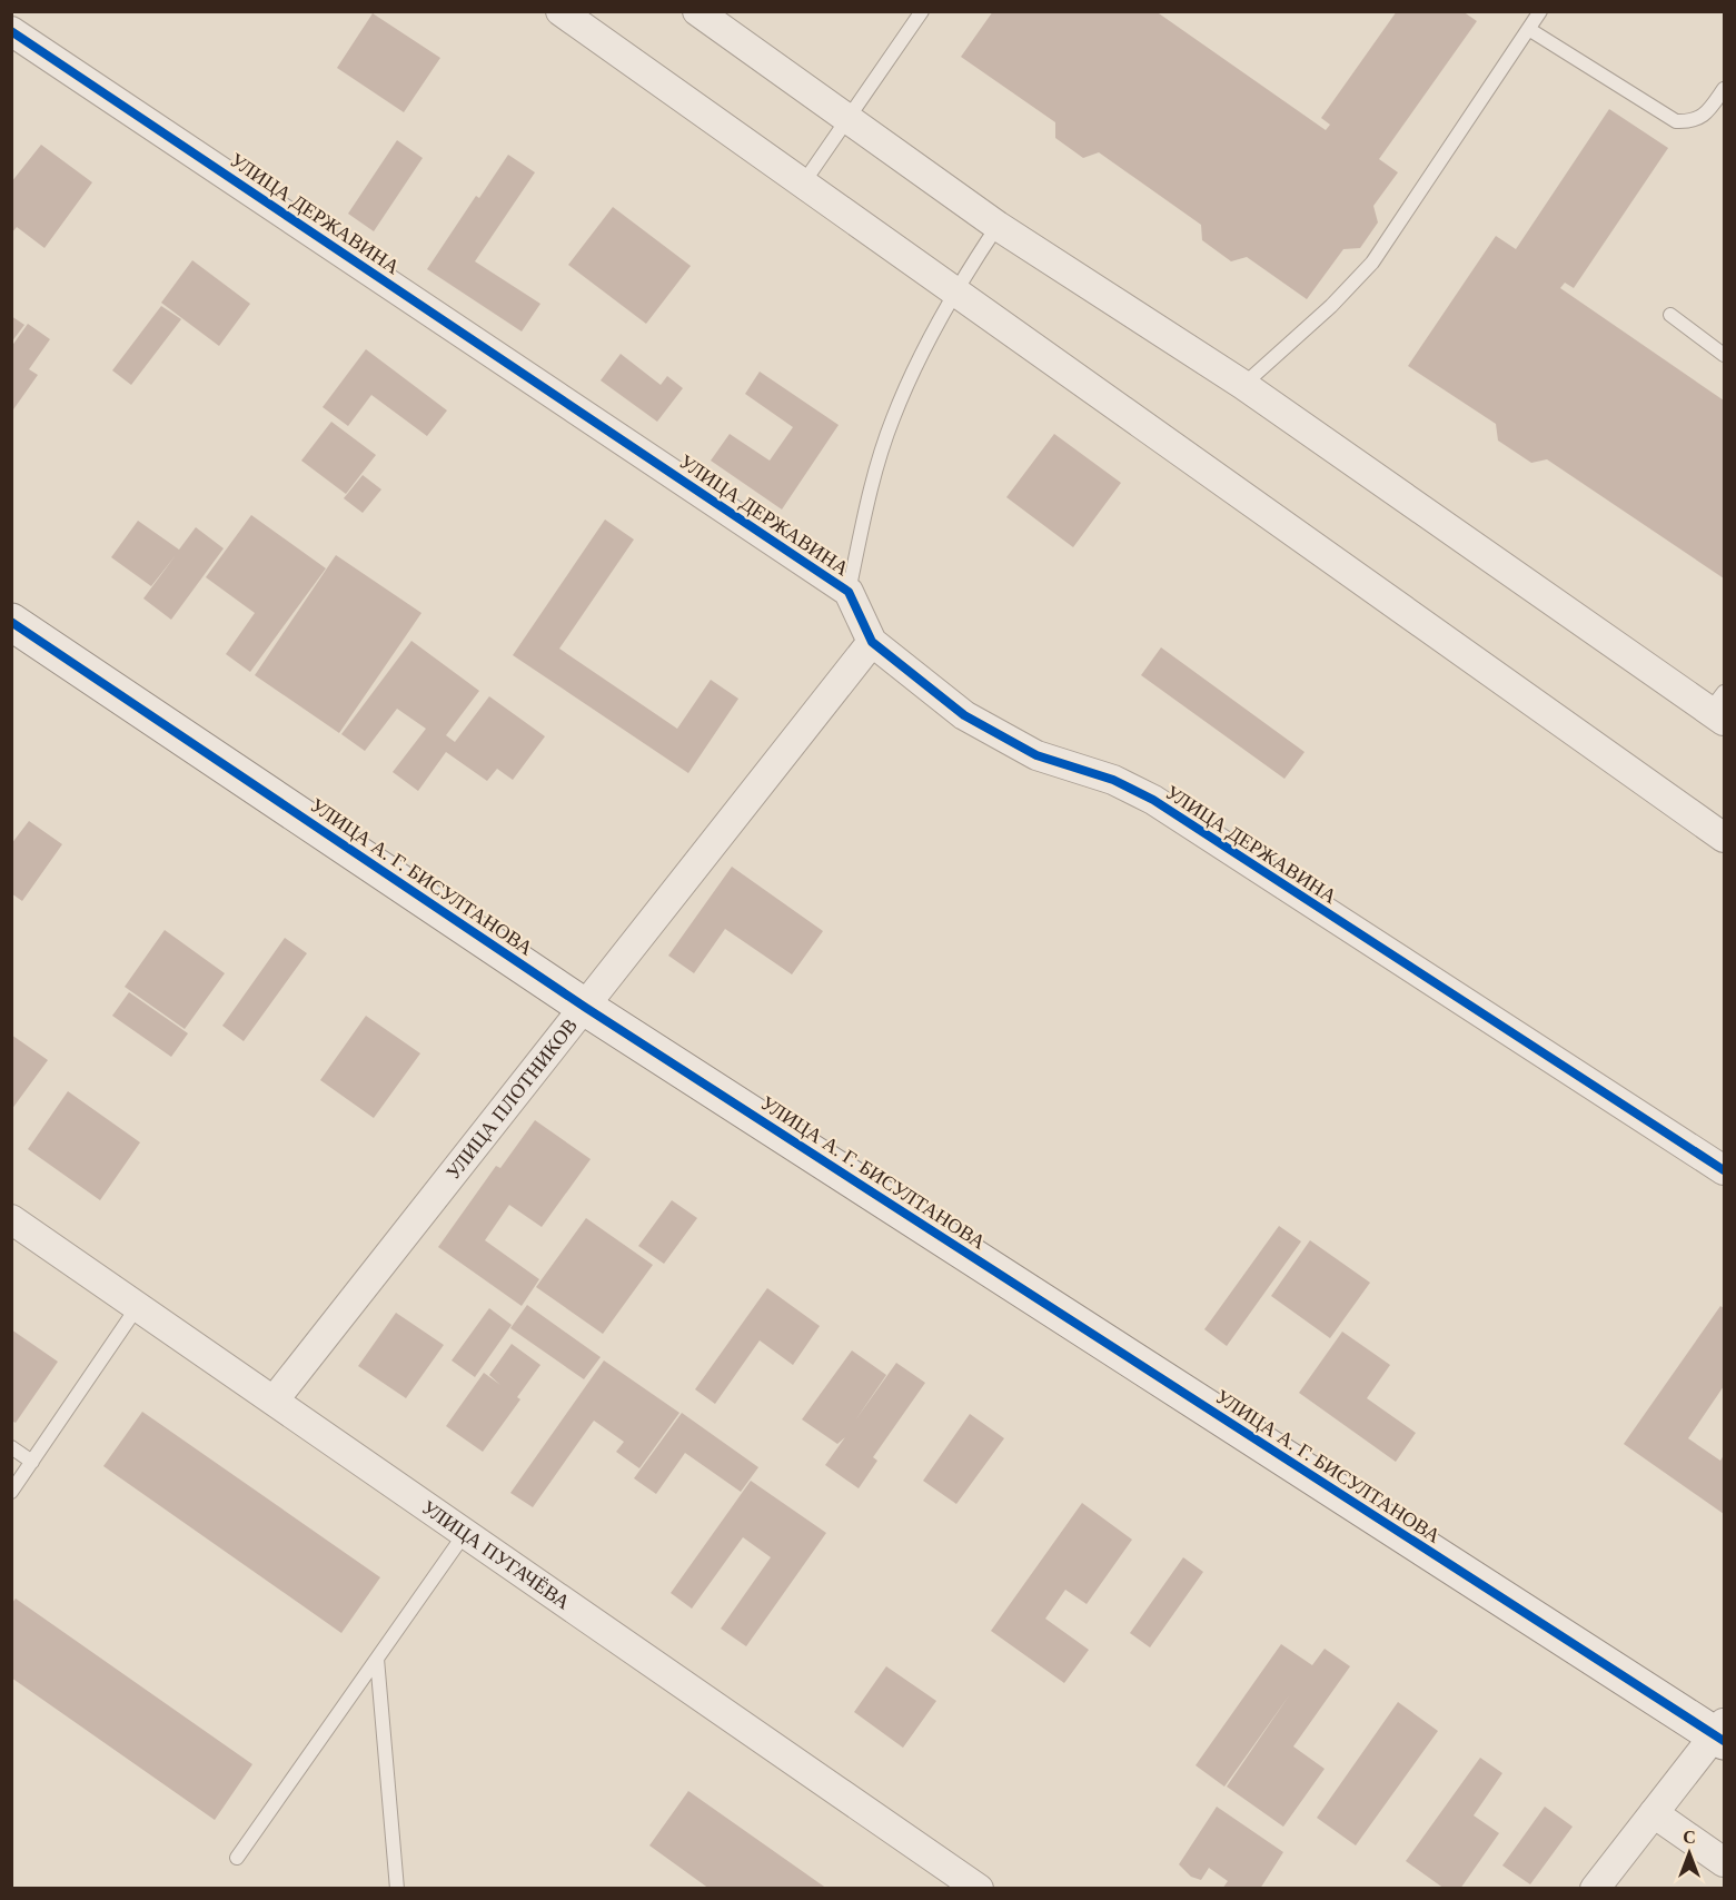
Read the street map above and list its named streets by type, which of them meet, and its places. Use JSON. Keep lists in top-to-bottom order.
{
  "streets": {
    "street": [
      "УЛИЦА ДЕРЖАВИНА",
      "УЛИЦА А. Г. БИСУЛТАНОВА",
      "УЛИЦА ПЛОТНИКОВ",
      "УЛИЦА ПУГАЧЁВА"
    ]
  },
  "crossings": [
    ["УЛИЦА ДЕРЖАВИНА", "УЛИЦА ПЛОТНИКОВ"],
    ["УЛИЦА А. Г. БИСУЛТАНОВА", "УЛИЦА ПЛОТНИКОВ"],
    ["УЛИЦА ПЛОТНИКОВ", "УЛИЦА ПУГАЧЁВА"]
  ],
  "north": "top"
}
